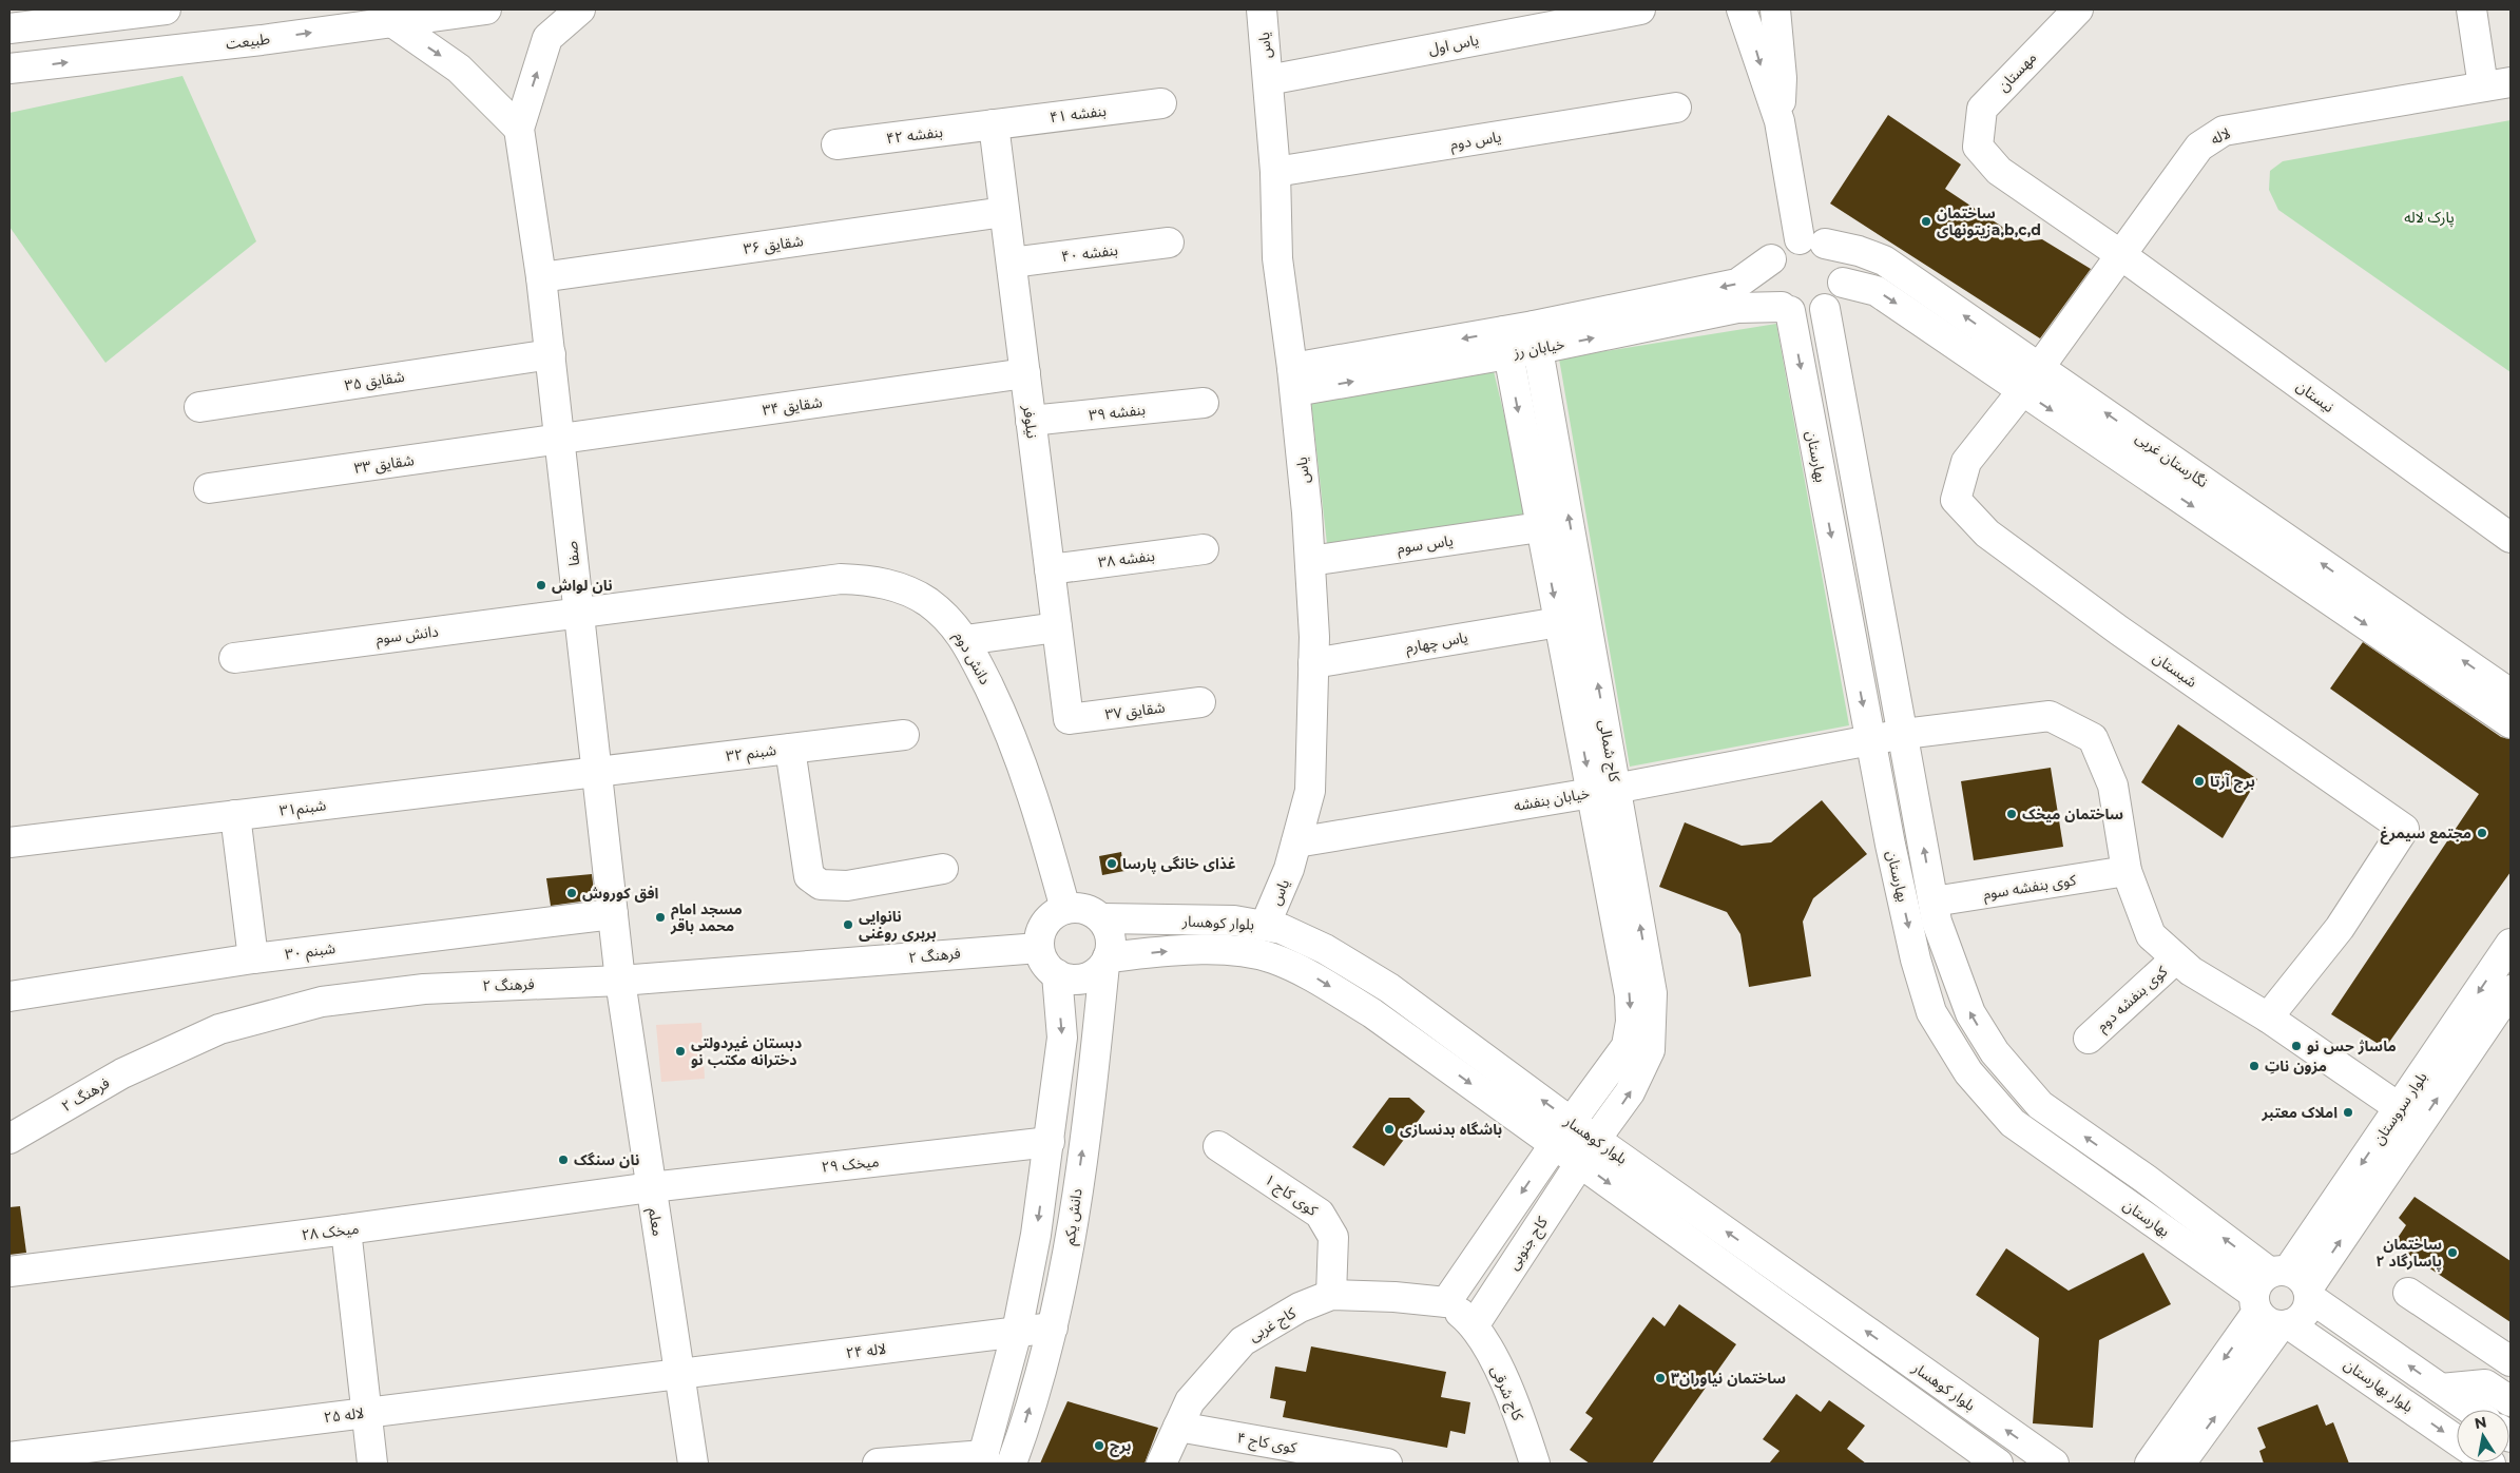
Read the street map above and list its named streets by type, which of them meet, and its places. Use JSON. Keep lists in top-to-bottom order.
{
  "streets": {
    "street": [
      "طبیعت",
      "یاس اول",
      "یاس",
      "مهستان",
      "بنفشه ۴۱",
      "بنفشه ۴۲",
      "لاله",
      "یاس دوم",
      "شقایق ۳۶",
      "بنفشه ۴۰",
      "خیابان رز",
      "شقایق ۳۵",
      "نیستان",
      "شقایق ۳۴",
      "بنفشه ۳۹",
      "نیلوفر",
      "بهارستان",
      "نگارستان غربی",
      "شقایق ۳۳",
      "یاس سوم",
      "صفا",
      "بنفشه ۳۸",
      "دانش سوم",
      "یاس چهارم",
      "دانش دوم",
      "شبستان",
      "شقایق ۳۷",
      "کاج شمالی",
      "شبنم ۳۲",
      "خیابان بنفشه",
      "شبنم۳۱",
      "کوی بنفشه سوم",
      "بلوار کوهسار",
      "شبنم ۳۰",
      "فرهنگ ۲",
      "کوی بنفشه دوم",
      "بلوار سروستان",
      "میخک ۲۹",
      "کوی کاج ۱",
      "دانش یکم",
      "معلم",
      "میخک ۲۸",
      "کاج جنوبی",
      "کاج غربی",
      "لاله ۲۴",
      "بلوار بهارستان",
      "کاج شرقی",
      "لاله ۲۵",
      "کوی کاج ۴"
    ]
  },
  "crossings": [
    ["یاس اول", "یاس"],
    ["یاس", "یاس دوم"],
    ["یاس", "خیابان رز"],
    ["یاس", "یاس سوم"],
    ["یاس", "یاس چهارم"],
    ["یاس", "خیابان بنفشه"],
    ["یاس", "بلوار کوهسار"],
    ["مهستان", "نیستان"],
    ["بنفشه ۴۱", "بنفشه ۴۲"],
    ["بنفشه ۴۱", "نیلوفر"],
    ["بنفشه ۴۲", "نیلوفر"],
    ["لاله", "نیستان"],
    ["لاله", "نگارستان غربی"],
    ["لاله", "شبستان"],
    ["شقایق ۳۶", "نیلوفر"],
    ["شقایق ۳۶", "صفا"],
    ["بنفشه ۴۰", "نیلوفر"],
    ["خیابان رز", "بهارستان"],
    ["خیابان رز", "نگارستان غربی"],
    ["خیابان رز", "کاج شمالی"],
    ["شقایق ۳۵", "صفا"],
    ["شقایق ۳۴", "نیلوفر"],
    ["شقایق ۳۴", "شقایق ۳۳"],
    ["شقایق ۳۴", "صفا"],
    ["بنفشه ۳۹", "نیلوفر"],
    ["نیلوفر", "بنفشه ۳۸"],
    ["نیلوفر", "شقایق ۳۷"],
    ["بهارستان", "نگارستان غربی"],
    ["بهارستان", "خیابان بنفشه"],
    ["بهارستان", "کوی بنفشه سوم"],
    ["بهارستان", "بلوار سروستان"],
    ["بهارستان", "بلوار بهارستان"],
    ["شقایق ۳۳", "صفا"],
    ["یاس سوم", "کاج شمالی"],
    ["صفا", "دانش سوم"],
    ["صفا", "دانش دوم"],
    ["صفا", "شبنم ۳۲"],
    ["صفا", "شبنم۳۱"],
    ["صفا", "شبنم ۳۰"],
    ["صفا", "فرهنگ ۲"],
    ["صفا", "معلم"],
    ["دانش سوم", "دانش دوم"],
    ["یاس چهارم", "کاج شمالی"],
    ["دانش دوم", "بلوار کوهسار"],
    ["دانش دوم", "فرهنگ ۲"],
    ["دانش دوم", "دانش یکم"],
    ["شبستان", "خیابان بنفشه"],
    ["کاج شمالی", "خیابان بنفشه"],
    ["کاج شمالی", "بلوار کوهسار"],
    ["کاج شمالی", "کاج جنوبی"],
    ["شبنم ۳۲", "شبنم۳۱"],
    ["خیابان بنفشه", "کوی بنفشه سوم"],
    ["خیابان بنفشه", "کوی بنفشه دوم"],
    ["خیابان بنفشه", "بلوار سروستان"],
    ["بلوار کوهسار", "فرهنگ ۲"],
    ["بلوار کوهسار", "دانش یکم"],
    ["بلوار کوهسار", "کاج جنوبی"],
    ["فرهنگ ۲", "دانش یکم"],
    ["فرهنگ ۲", "معلم"],
    ["بلوار سروستان", "بلوار بهارستان"],
    ["میخک ۲۹", "معلم"],
    ["میخک ۲۹", "میخک ۲۸"],
    ["کوی کاج ۱", "کاج غربی"],
    ["دانش یکم", "لاله ۲۴"],
    ["معلم", "میخک ۲۸"],
    ["معلم", "لاله ۲۴"],
    ["معلم", "لاله ۲۵"],
    ["کاج جنوبی", "کاج شرقی"],
    ["کاج غربی", "کوی کاج ۴"],
    ["لاله ۲۴", "لاله ۲۵"]
  ],
  "parks": ["پارک لاله"],
  "places": [
    "ساختمان زیتونهایa,b,c,d",
    "نان لواش",
    "برج آرتا",
    "ساختمان میخک",
    "مجتمع سیمرغ",
    "غذای خانگی پارسا",
    "افق کوروش",
    "مسجد امام محمد باقر",
    "نانوایی بربری روغنی",
    "ماساژ حس نو",
    "دبستان غیردولتی دخترانه مکتب نو",
    "مزون ناتِ",
    "املاک معتبر",
    "باشگاه بدنسازی",
    "نان سنگک",
    "ساختمان پاسارگاد ۲",
    "ساختمان نیاوران۳",
    "برج"
  ],
  "north": "top"
}
